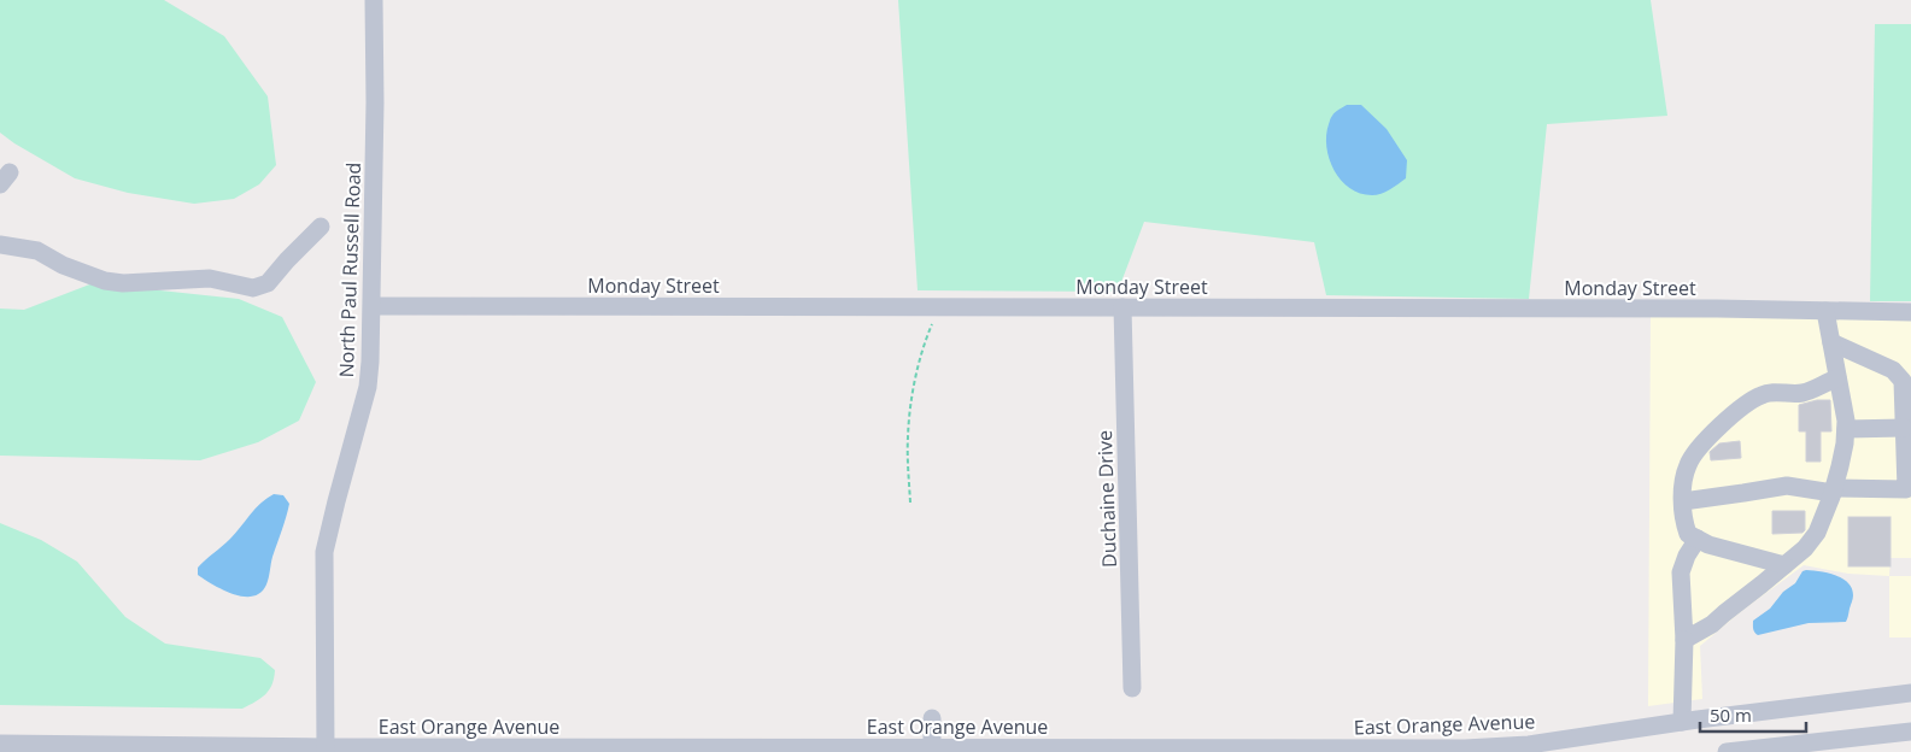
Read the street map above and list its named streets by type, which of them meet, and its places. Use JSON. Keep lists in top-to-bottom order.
{
  "streets": {
    "street": [
      "North Paul Russell Road",
      "Monday Street",
      "Duchaine Drive",
      "East Orange Avenue"
    ]
  },
  "crossings": [
    ["North Paul Russell Road", "Monday Street"],
    ["North Paul Russell Road", "East Orange Avenue"],
    ["Monday Street", "Duchaine Drive"]
  ],
  "scale_bar": "50 m"
}
